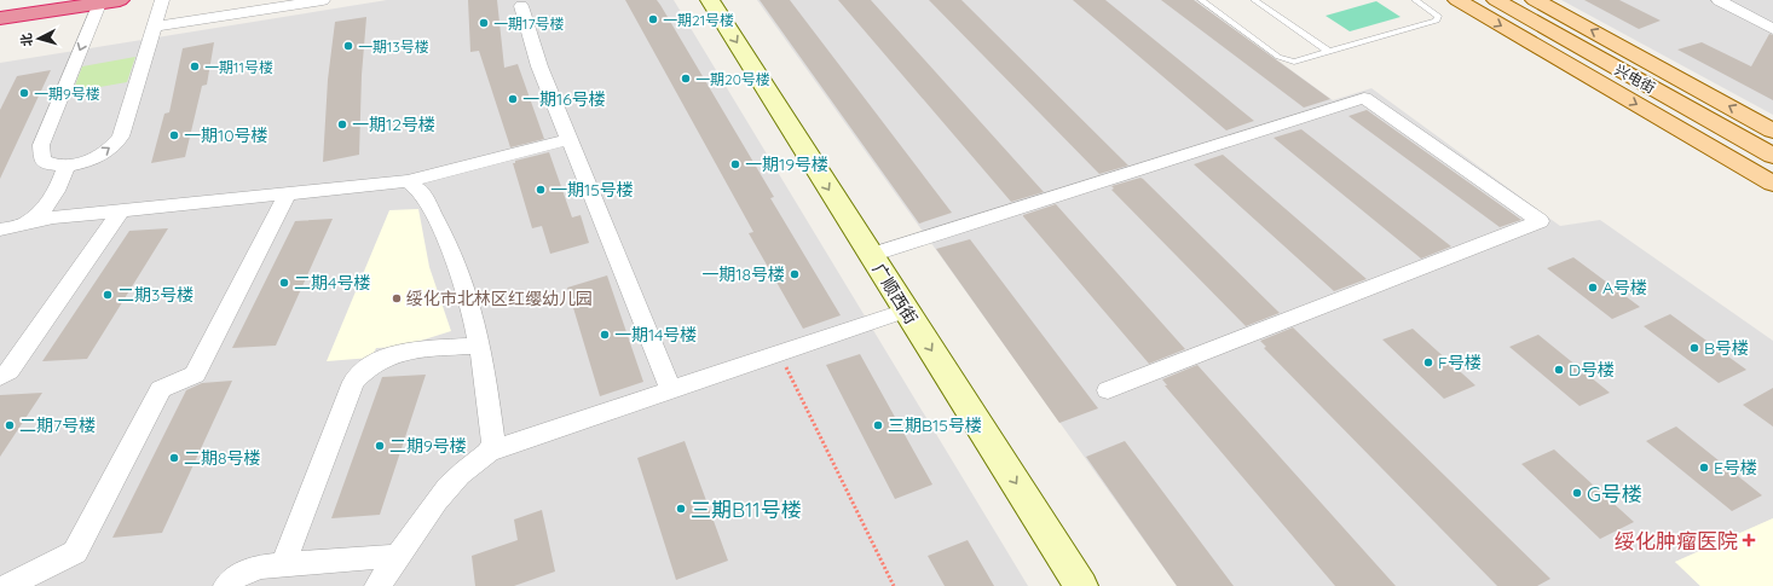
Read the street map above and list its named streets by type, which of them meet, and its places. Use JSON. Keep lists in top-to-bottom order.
{
  "streets": {
    "main road": ["兴电街", "广顺西街"]
  },
  "one_way": ["广顺西街"],
  "places": {
    "other": [
      "一期21号楼",
      "一期17号楼",
      "一期13号楼",
      "一期11号楼",
      "一期20号楼",
      "一期9号楼",
      "一期16号楼",
      "一期12号楼",
      "一期10号楼",
      "一期19号楼",
      "一期15号楼",
      "一期18号楼",
      "二期4号楼",
      "A号楼",
      "二期3号楼",
      "绥化市北林区红缨幼儿园",
      "一期14号楼",
      "B号楼",
      "F号楼",
      "D号楼",
      "二期7号楼",
      "三期B15号楼",
      "二期9号楼",
      "二期8号楼",
      "E号楼",
      "G号楼",
      "三期B11号楼"
    ],
    "health": ["绥化肿瘤医院"]
  },
  "north": "left"
}
